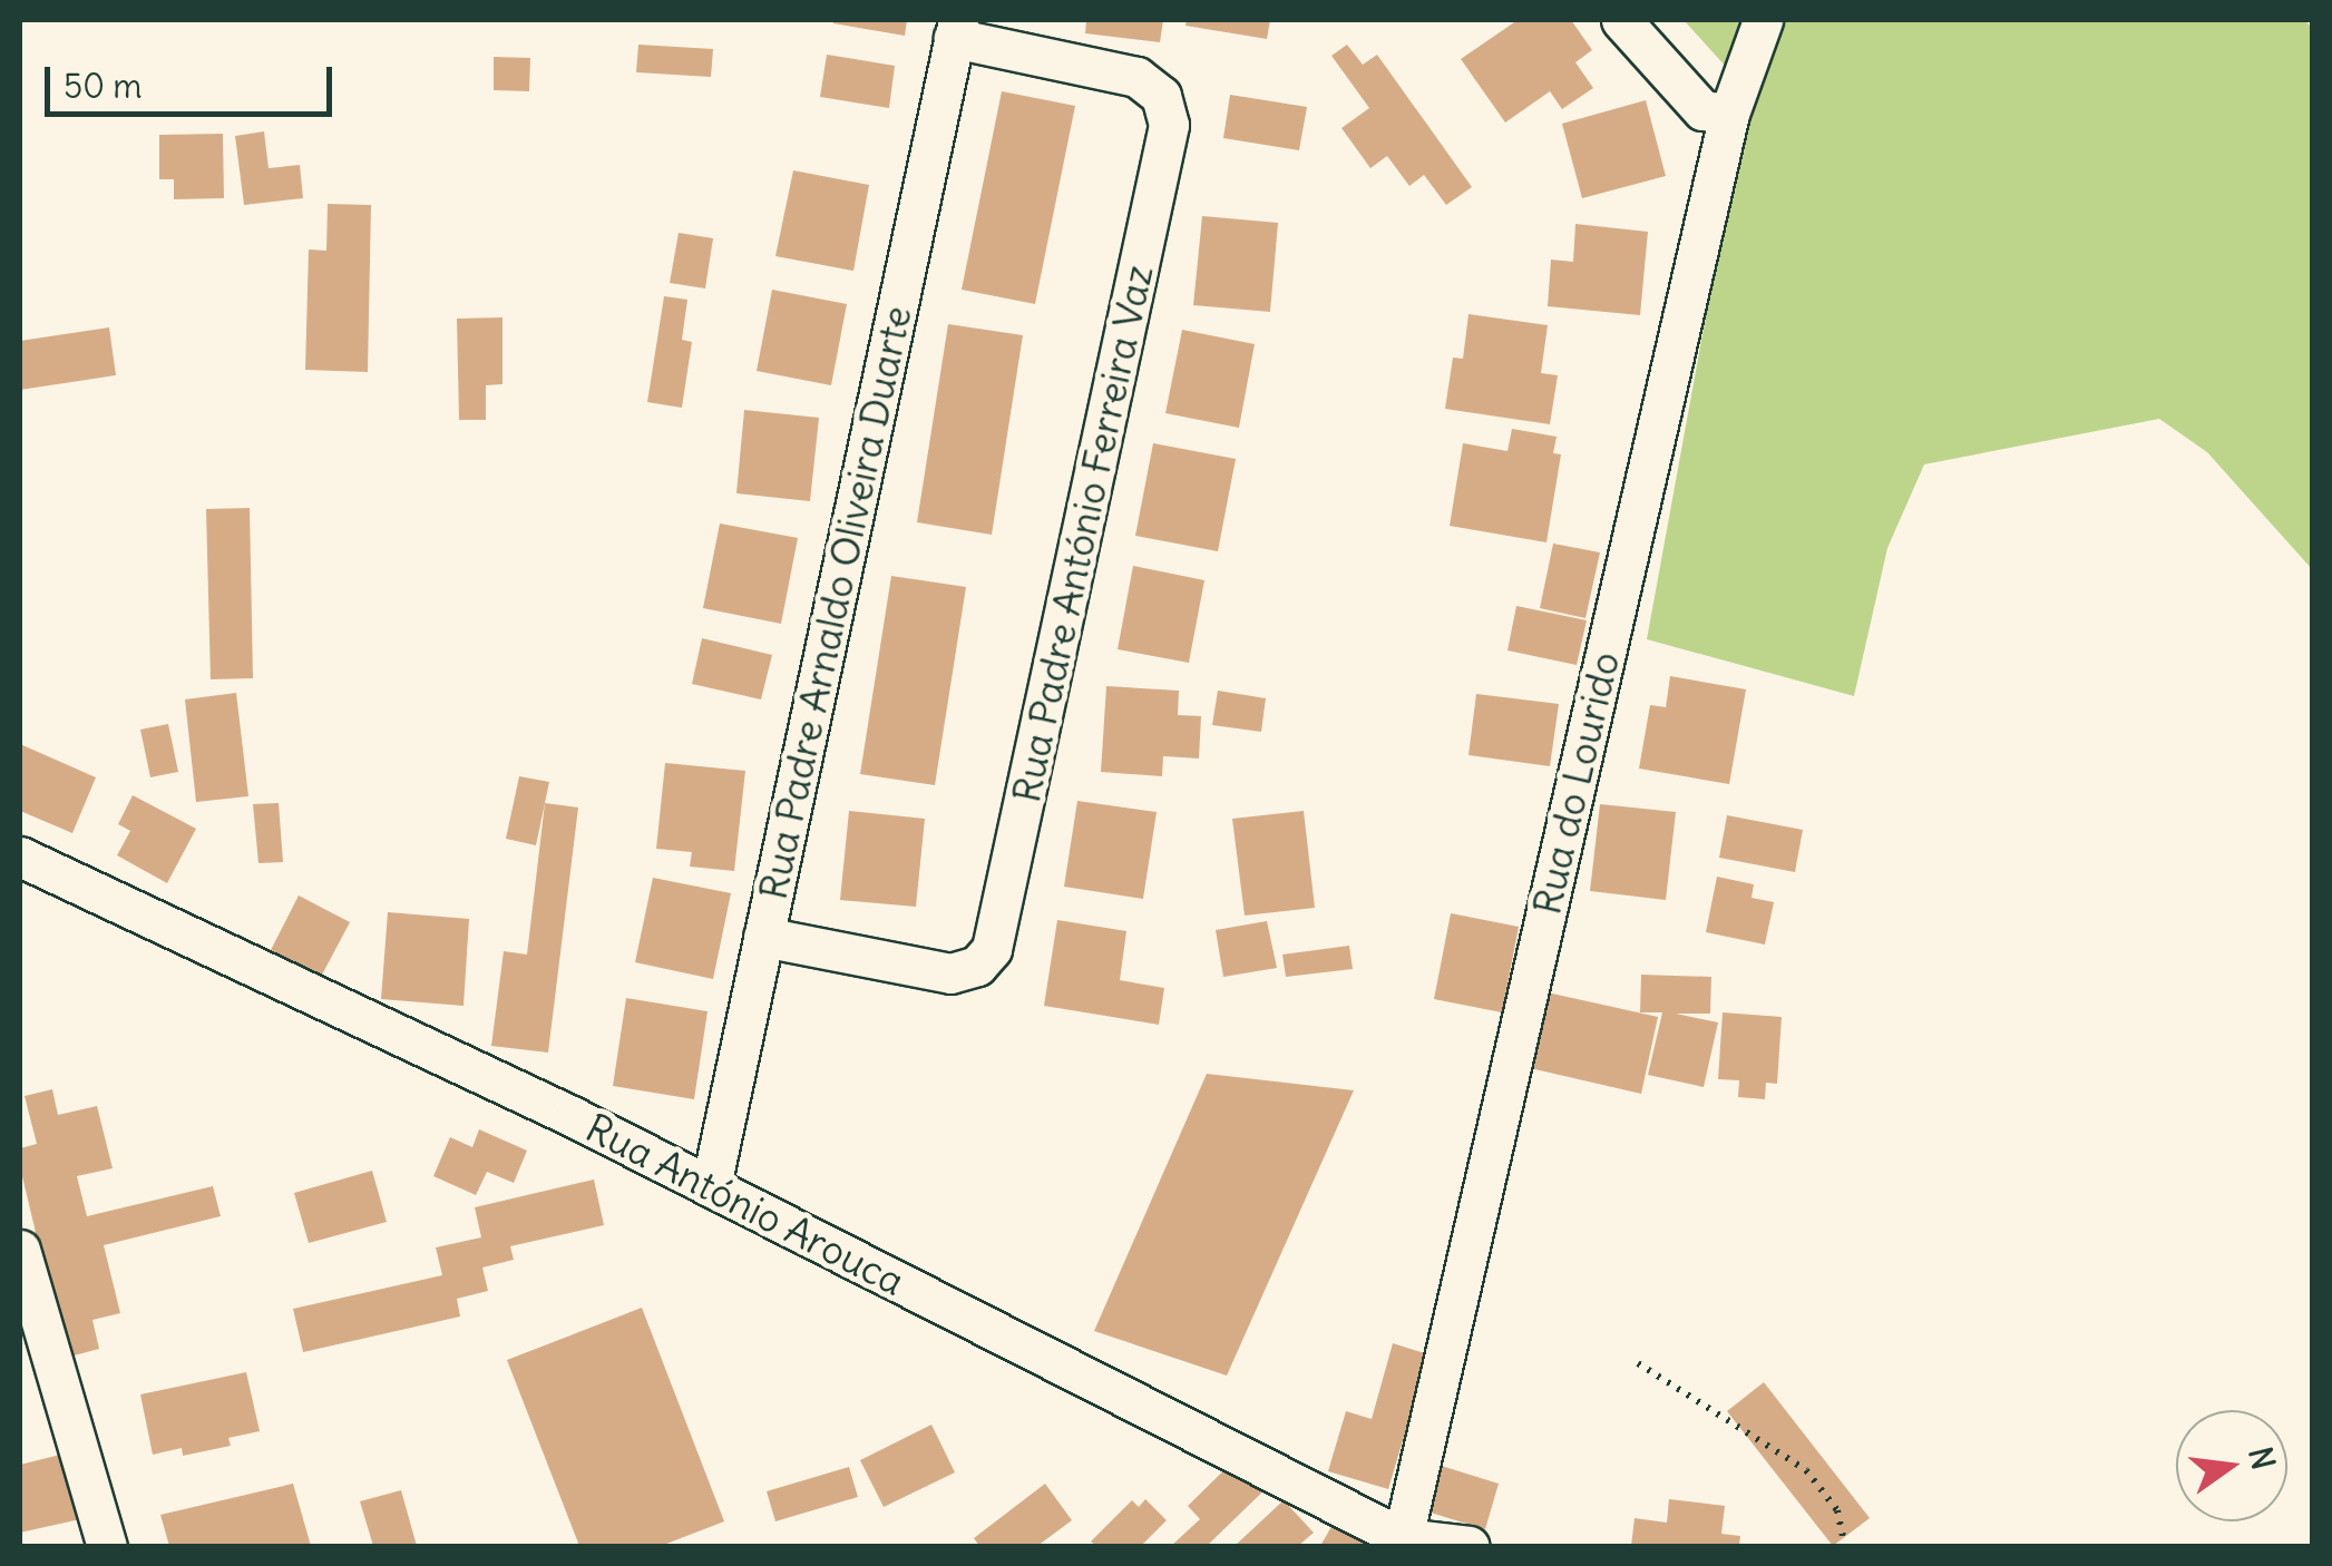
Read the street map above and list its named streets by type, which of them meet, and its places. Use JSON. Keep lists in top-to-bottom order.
{
  "streets": {
    "street": [
      "Rua Padre António Ferreira Vaz",
      "Rua Padre Arnaldo Oliveira Duarte",
      "Rua do Lourido",
      "Rua António Arouca"
    ]
  },
  "crossings": [
    ["Rua Padre António Ferreira Vaz", "Rua Padre Arnaldo Oliveira Duarte"],
    ["Rua Padre Arnaldo Oliveira Duarte", "Rua António Arouca"],
    ["Rua do Lourido", "Rua António Arouca"]
  ],
  "scale_bar": "50 m",
  "north": "right"
}
